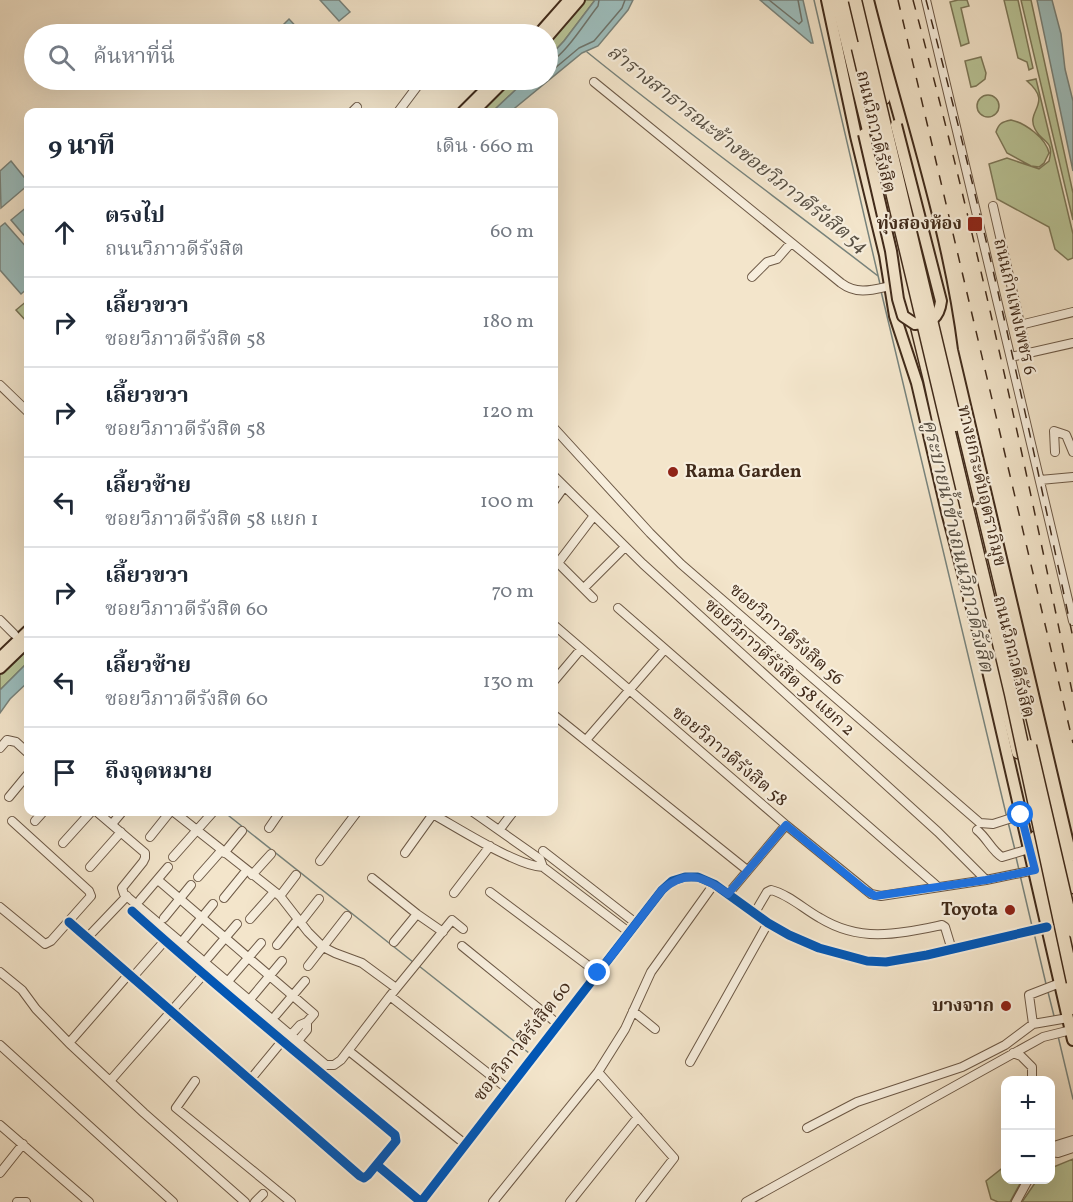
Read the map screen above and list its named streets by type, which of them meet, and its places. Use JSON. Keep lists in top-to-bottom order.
{
  "streets": {
    "highway": ["ถนนวิภาวดีรังสิต", "ทางยกระดับอุตราภิมุข"],
    "street": [
      "ถนนกำแพงเพชร 6",
      "ซอยวิภาวดีรังสิต 56",
      "ซอยวิภาวดีรังสิต 58 แยก 2",
      "ซอยวิภาวดีรังสิต 58",
      "ซอยวิภาวดีรังสิต 60"
    ]
  },
  "crossings": [
    ["ถนนวิภาวดีรังสิต", "ทางยกระดับอุตราภิมุข"],
    ["ถนนวิภาวดีรังสิต", "ซอยวิภาวดีรังสิต 56"],
    ["ถนนวิภาวดีรังสิต", "ซอยวิภาวดีรังสิต 58"],
    ["ถนนวิภาวดีรังสิต", "ซอยวิภาวดีรังสิต 60"],
    ["ซอยวิภาวดีรังสิต 58 แยก 2", "ซอยวิภาวดีรังสิต 58"]
  ],
  "water": ["ลำรางสาธารณะข้างซอยวิภาวดีรังสิต 54", "คูระบายน้ำข้างถนนวิภาวดีรังสิต"],
  "places": {
    "transit": ["ทุ่งสองห้อง"],
    "other": ["Rama Garden", "Toyota", "บางจาก"]
  },
  "page": {
    "search": "ค้นหาที่นี่",
    "heading": ["9 นาที", "เดิน · 660 m"],
    "list": [
      ["ตรงไป", "ถนนวิภาวดีรังสิต", "60 m"],
      ["เลี้ยวขวา", "ซอยวิภาวดีรังสิต 58", "180 m"],
      ["เลี้ยวขวา", "ซอยวิภาวดีรังสิต 58", "120 m"],
      ["เลี้ยวซ้าย", "ซอยวิภาวดีรังสิต 58 แยก 1", "100 m"],
      ["เลี้ยวขวา", "ซอยวิภาวดีรังสิต 60", "70 m"],
      ["เลี้ยวซ้าย", "ซอยวิภาวดีรังสิต 60", "130 m"],
      "ถึงจุดหมาย"
    ],
    "map_buttons": ["+", "−"]
  }
}
